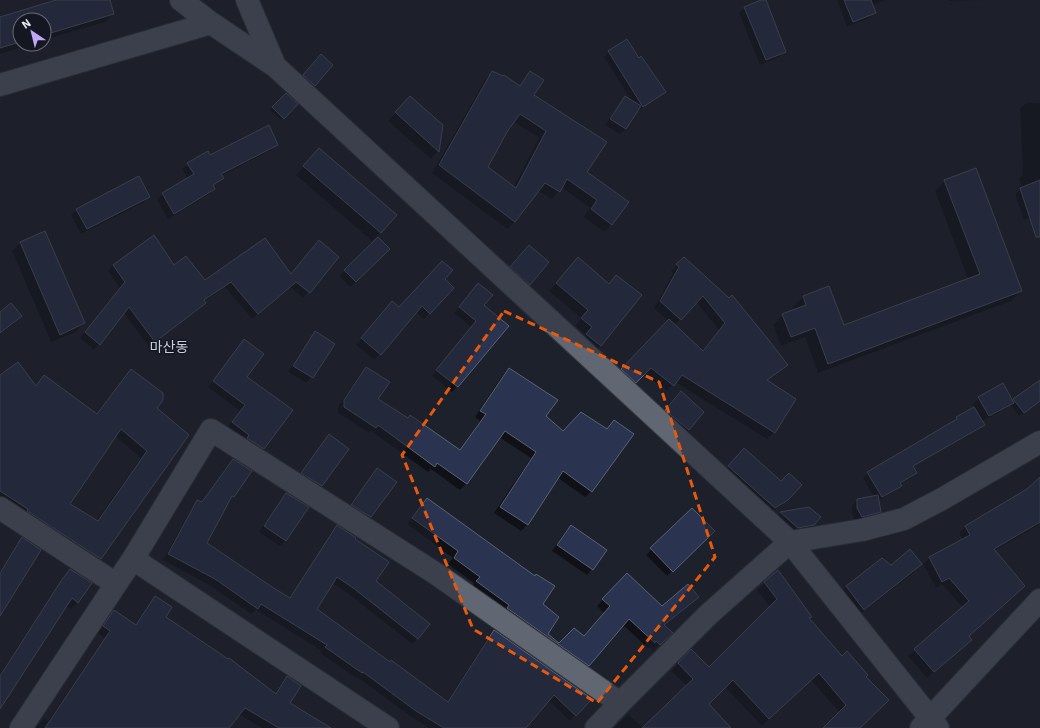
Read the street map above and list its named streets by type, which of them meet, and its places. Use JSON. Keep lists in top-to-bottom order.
{
  "districts": ["마산동"],
  "north": "top left"
}
